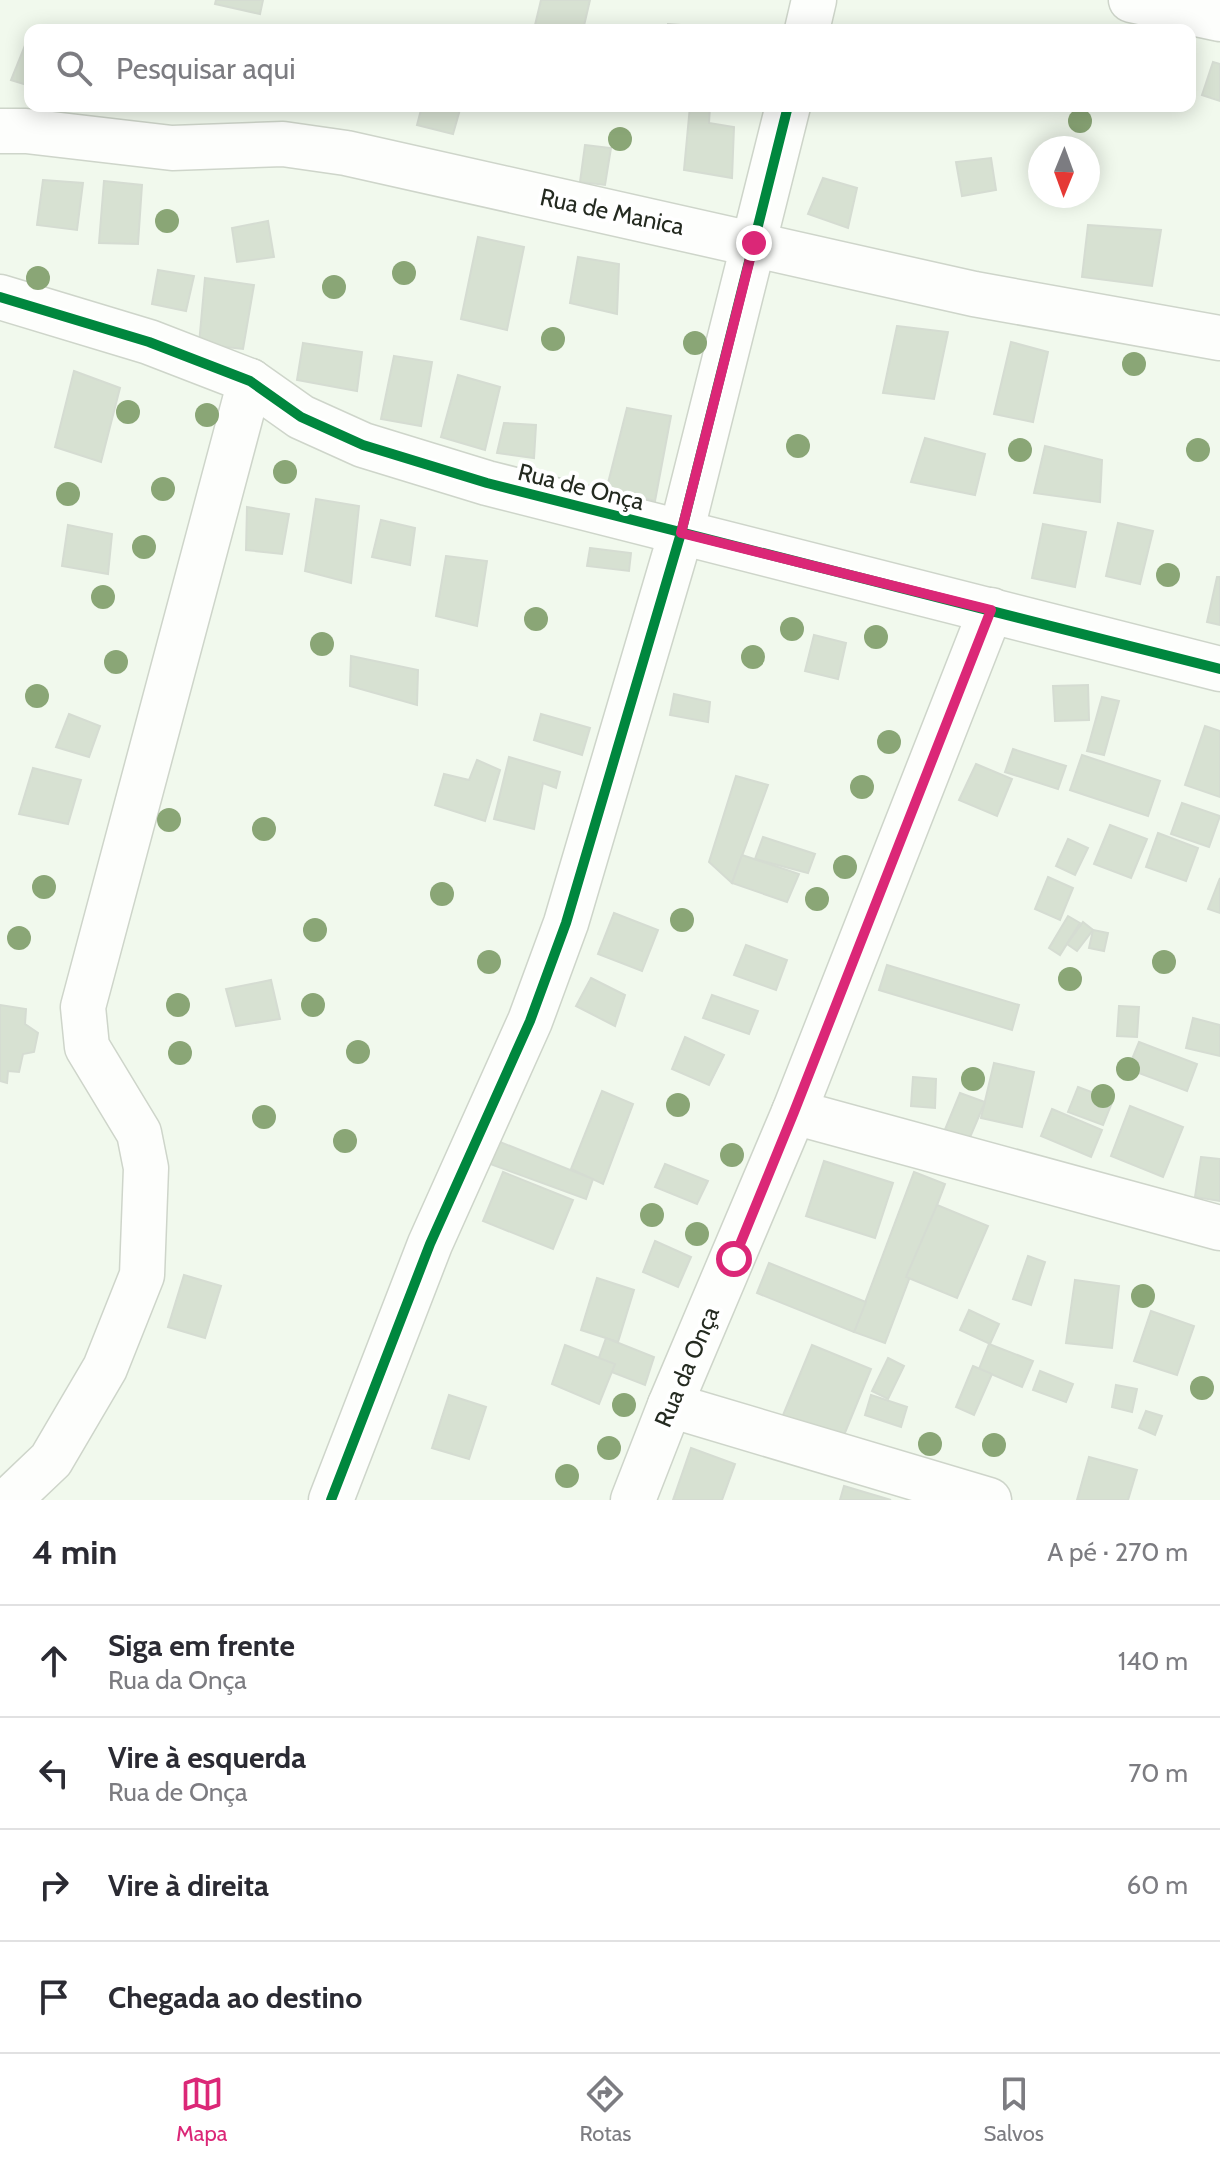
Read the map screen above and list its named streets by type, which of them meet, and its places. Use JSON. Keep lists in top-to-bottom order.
{
  "streets": {
    "street": ["Rua de Manica", "Rua de Onça", "Rua da Onça"]
  },
  "crossings": [
    ["Rua de Onça", "Rua da Onça"]
  ],
  "north": "bottom",
  "page": {
    "search": "Pesquisar aqui",
    "heading": ["4 min", "A pé · 270 m"],
    "list": [
      ["Siga em frente", "Rua da Onça", "140 m"],
      ["Vire à esquerda", "Rua de Onça", "70 m"],
      ["Vire à direita", "60 m"],
      "Chegada ao destino"
    ],
    "nav": ["Mapa", "Rotas", "Salvos"]
  }
}
